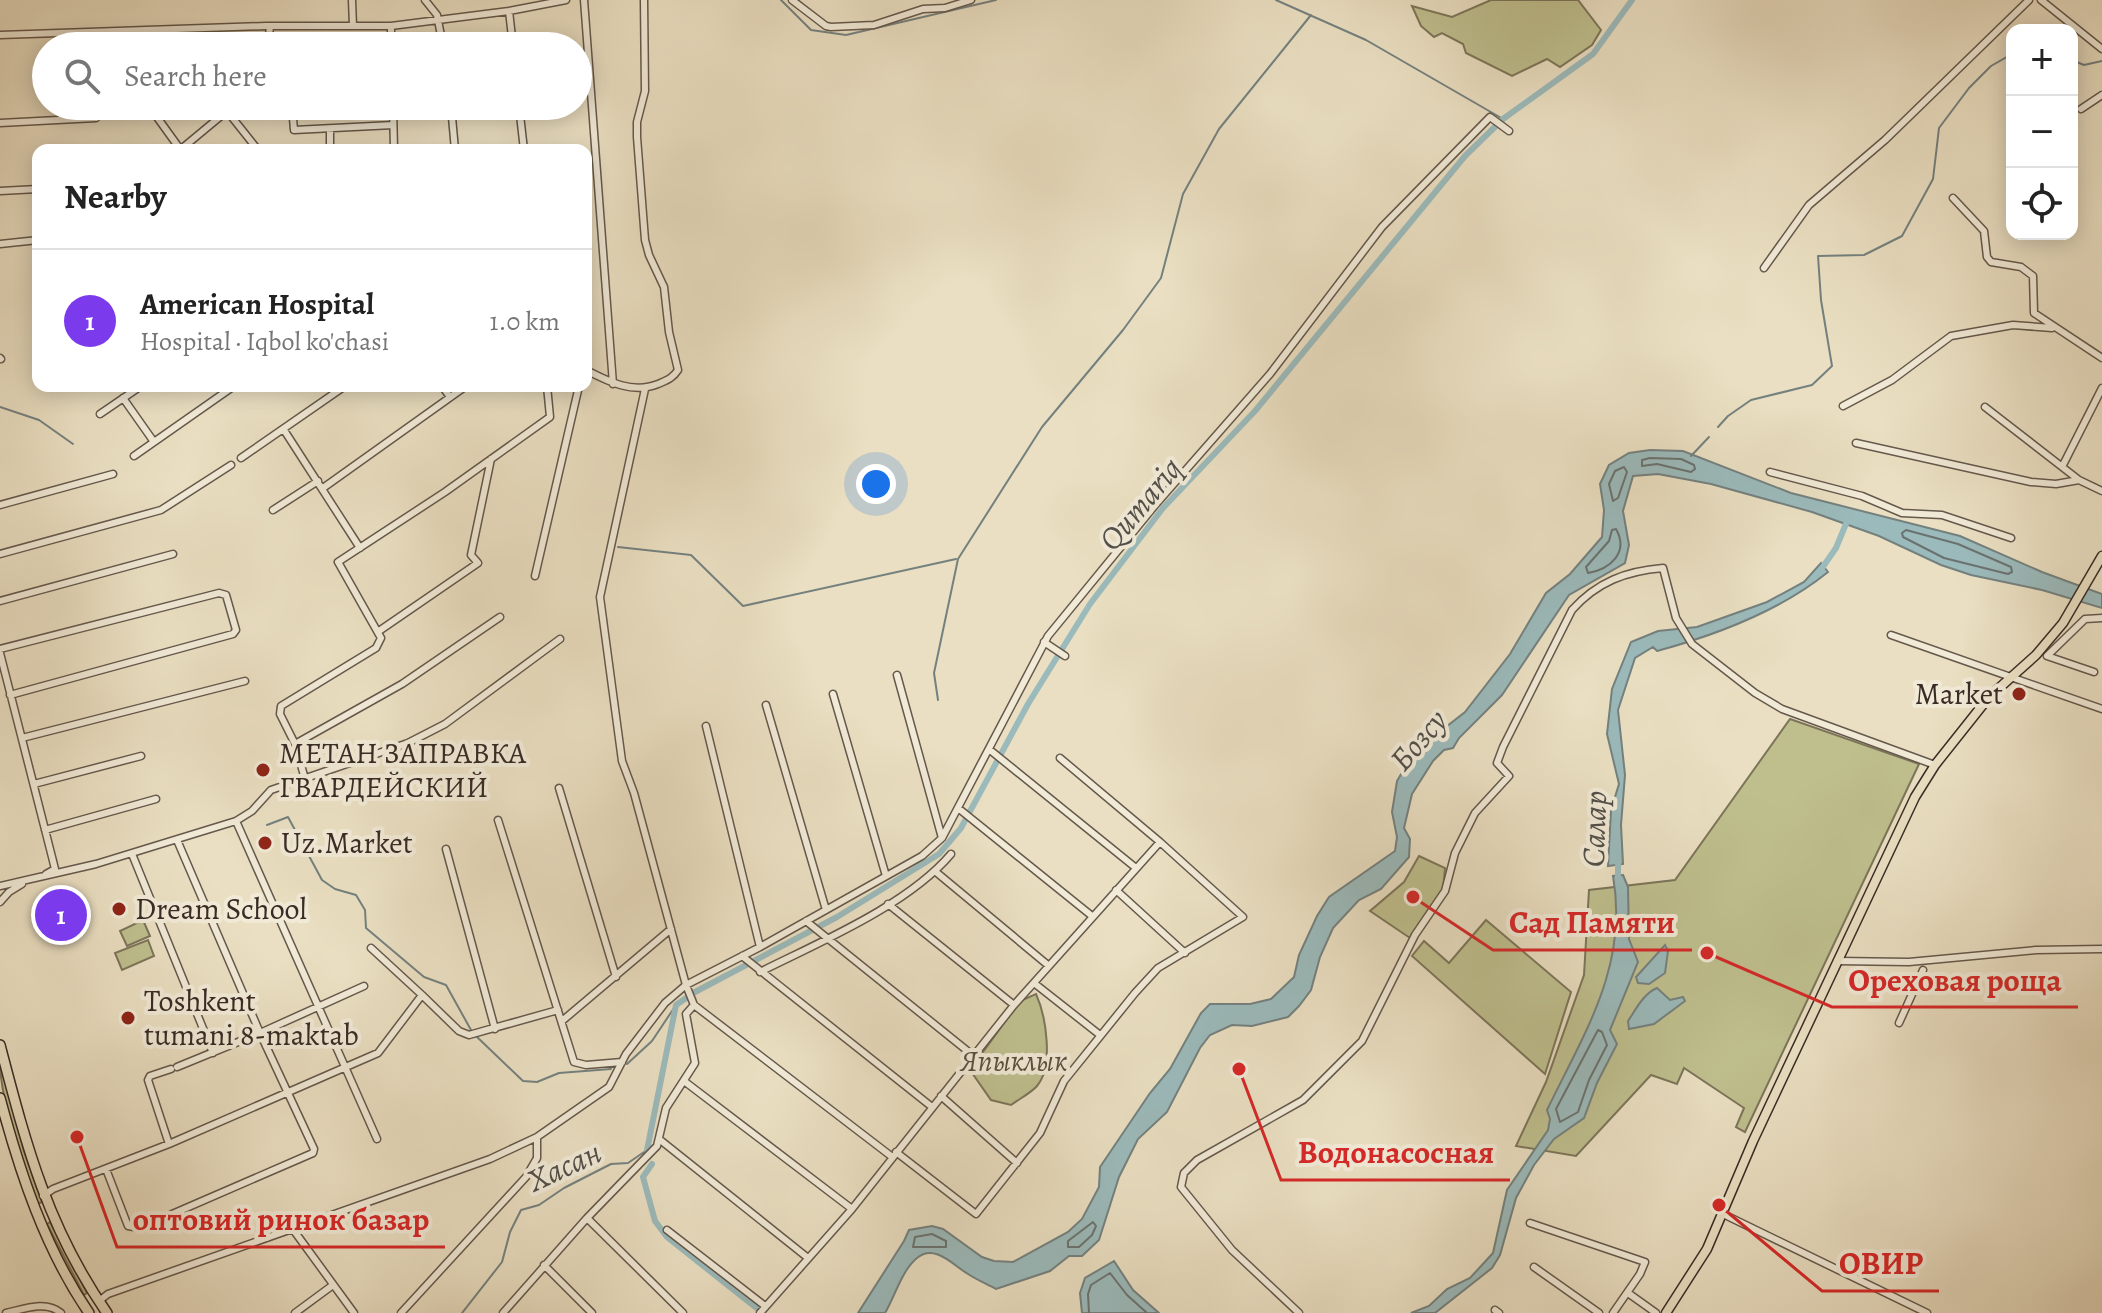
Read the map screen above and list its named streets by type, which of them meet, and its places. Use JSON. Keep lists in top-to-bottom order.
{
  "water": [
    "Qumariq",
    "Бозсу",
    "Салар",
    "Хасан"
  ],
  "parks": ["Япыклык"],
  "places": [
    "Market",
    "МЕТАН ЗАПРАВКА ГВАРДЕЙСКИЙ",
    "Uz.Market",
    "Сад Памяти",
    "Dream School",
    "Ореховая роща",
    "Toshkent tumani 8-maktab",
    "Водонасосная",
    "оптовий ринок базар",
    "ОВИР"
  ],
  "page": {
    "map_buttons": ["+", "−"],
    "search": "Search here",
    "heading": "Nearby",
    "list": [
      {
        "mark": "1",
        "name": "American Hospital",
        "note": "Hospital · Iqbol ko'chasi",
        "value": "1.0 km"
      }
    ],
    "pins": "1"
  }
}
